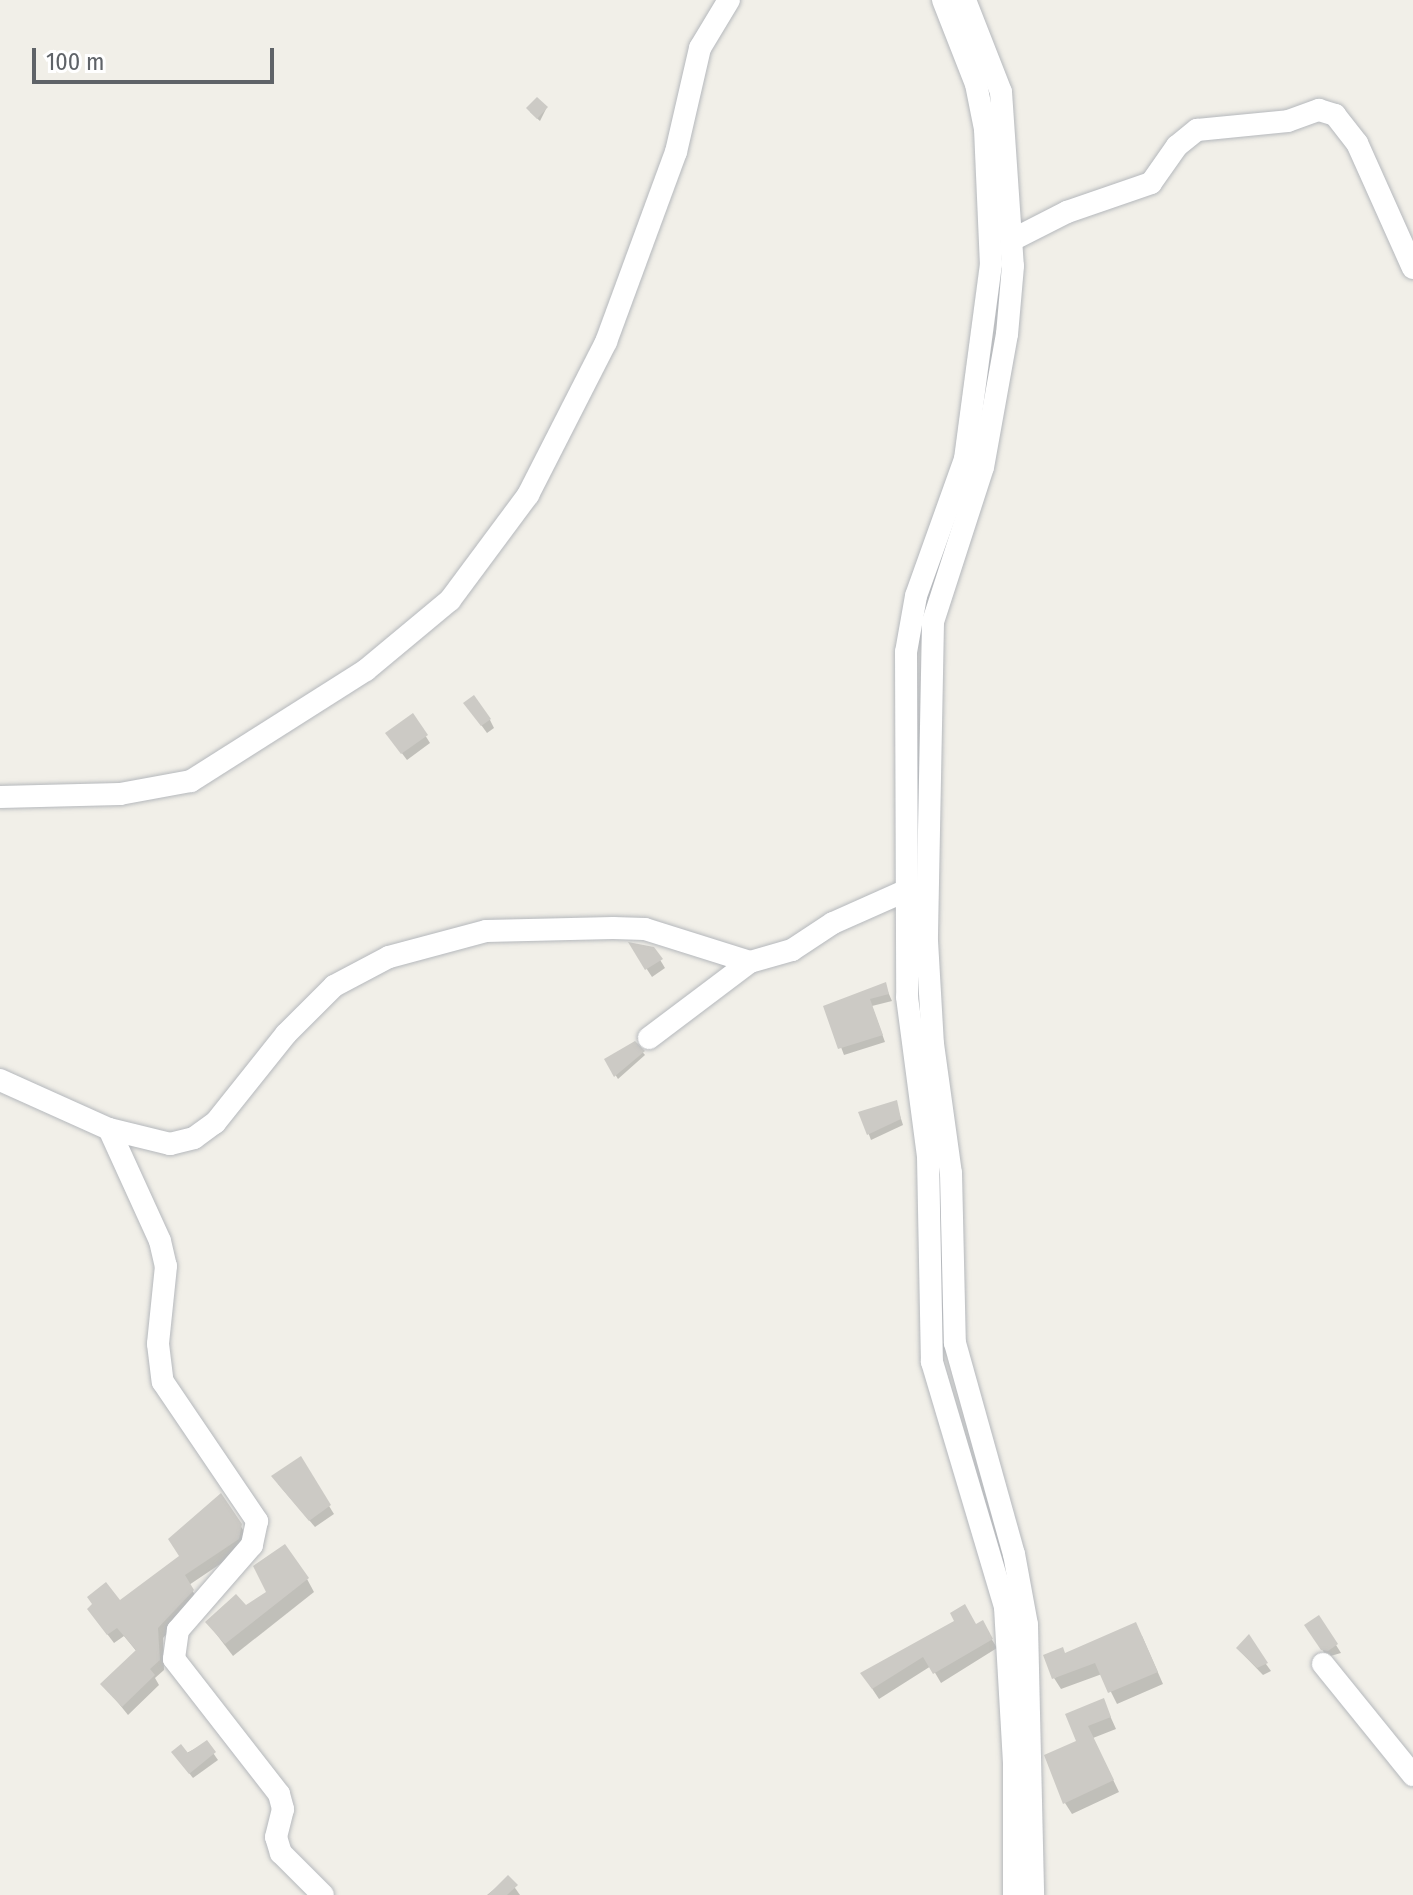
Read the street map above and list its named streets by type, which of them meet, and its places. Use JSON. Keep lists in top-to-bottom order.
{
  "scale_bar": "100 m"
}
